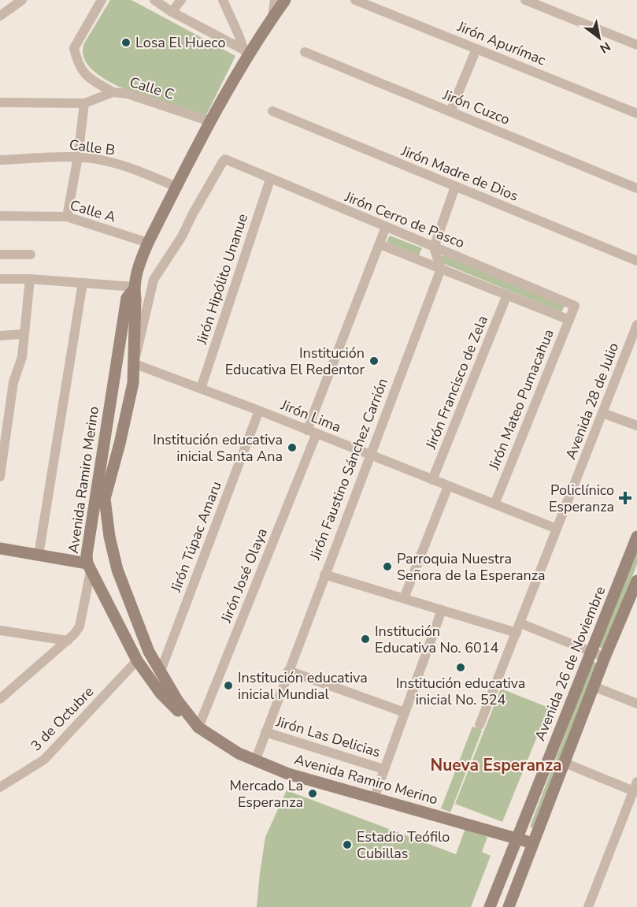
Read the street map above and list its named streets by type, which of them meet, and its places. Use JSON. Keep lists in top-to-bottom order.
{
  "streets": {
    "street": [
      "Jirón Apurímac",
      "Calle C",
      "Jirón Cuzco",
      "Calle B",
      "Jirón Madre de Dios",
      "Calle A",
      "Jirón Cerro de Pasco",
      "Jirón Hipólito Unanue",
      "Jirón Francisco de Zela",
      "Jirón Mateo Pumacahua",
      "Avenida 28 de Julio",
      "Jirón Lima",
      "Jirón Faustino Sánchez Carrión",
      "Avenida Ramiro Merino",
      "Jirón Túpac Amaru",
      "Jirón José Olaya",
      "Avenida 26 de Noviembre",
      "3 de Octubre",
      "Jirón Las Delicias"
    ]
  },
  "crossings": [
    ["Calle C", "Avenida Ramiro Merino"],
    ["Calle B", "Avenida Ramiro Merino"],
    ["Calle A", "Avenida Ramiro Merino"],
    ["Jirón Cerro de Pasco", "Jirón Hipólito Unanue"],
    ["Jirón Cerro de Pasco", "Jirón Mateo Pumacahua"],
    ["Jirón Cerro de Pasco", "Jirón Lima"],
    ["Jirón Cerro de Pasco", "Avenida Ramiro Merino"],
    ["Jirón Cerro de Pasco", "Jirón José Olaya"],
    ["Jirón Hipólito Unanue", "Jirón Lima"],
    ["Jirón Francisco de Zela", "Jirón Lima"],
    ["Jirón Mateo Pumacahua", "Jirón Lima"],
    ["Avenida 28 de Julio", "Jirón Lima"],
    ["Jirón Lima", "Jirón Faustino Sánchez Carrión"],
    ["Jirón Lima", "Avenida Ramiro Merino"],
    ["Jirón Lima", "Jirón Túpac Amaru"],
    ["Jirón Lima", "Jirón José Olaya"],
    ["Jirón Faustino Sánchez Carrión", "Avenida Ramiro Merino"],
    ["Jirón Faustino Sánchez Carrión", "Jirón Las Delicias"],
    ["Avenida Ramiro Merino", "Jirón Túpac Amaru"],
    ["Avenida Ramiro Merino", "Jirón José Olaya"],
    ["Avenida Ramiro Merino", "Avenida 26 de Noviembre"],
    ["Avenida Ramiro Merino", "3 de Octubre"]
  ],
  "districts": ["Nueva Esperanza"],
  "places": {
    "other": [
      "Losa El Hueco",
      "Institución Educativa El Redentor",
      "Institución educativa inicial Santa Ana",
      "Parroquia Nuestra Señora de la Esperanza",
      "Institución Educativa No. 6014",
      "Institución educativa inicial No. 524",
      "Institución educativa inicial Mundial",
      "Mercado La Esperanza",
      "Estadio Teófilo Cubillas"
    ],
    "health": ["Policlínico Esperanza"]
  },
  "north": "bottom right"
}
